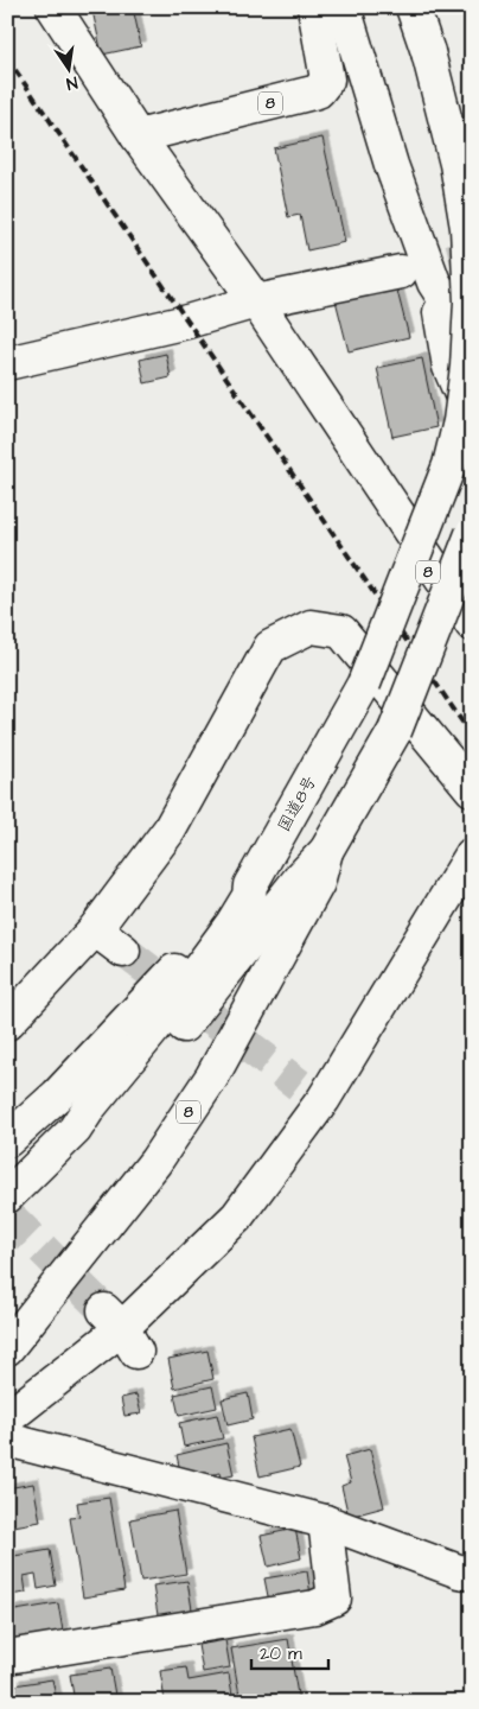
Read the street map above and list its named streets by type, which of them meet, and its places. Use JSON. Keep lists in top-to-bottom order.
{
  "streets": {
    "main road": ["8", "国道8号"]
  },
  "crossings": [
    ["8", "国道8号"]
  ],
  "scale_bar": "20 m",
  "north": "bottom"
}
